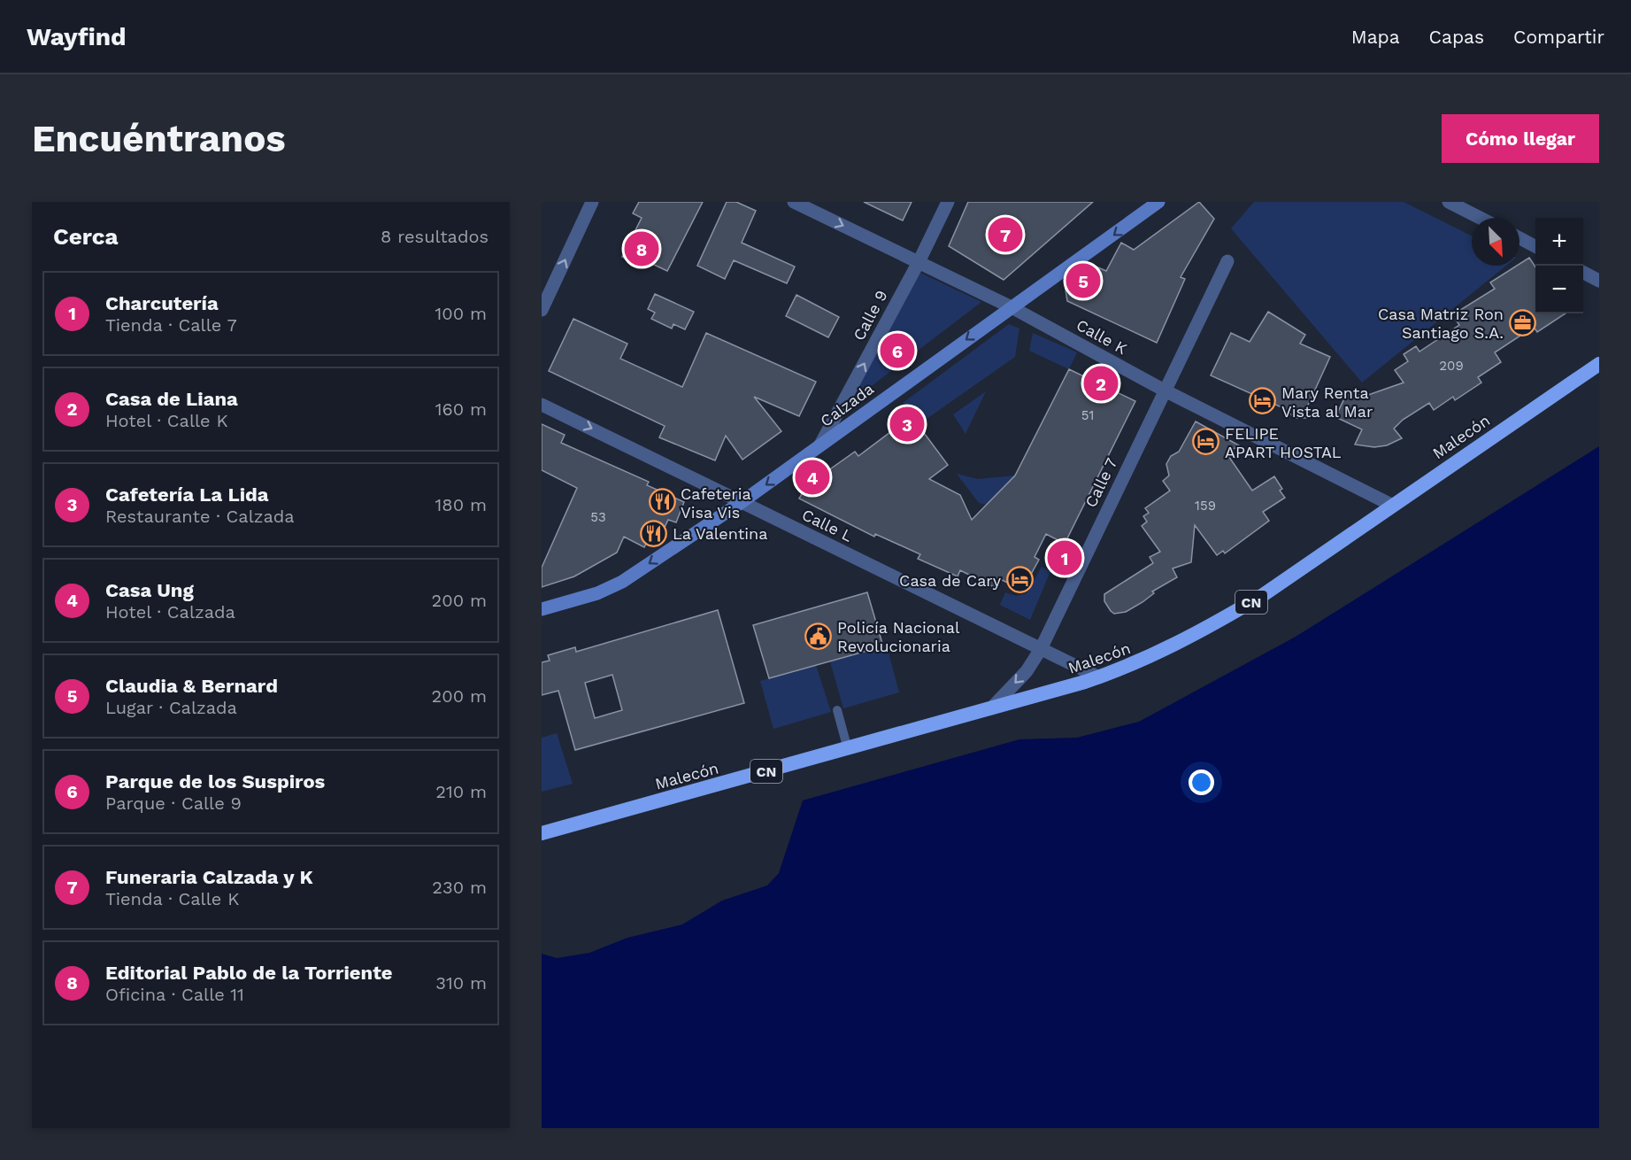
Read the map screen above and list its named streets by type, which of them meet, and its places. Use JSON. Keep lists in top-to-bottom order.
{
  "streets": {
    "highway": ["Malecón", "CN"],
    "main road": ["Calzada"],
    "street": [
      "Calle 9",
      "Calle K",
      "Calle 7",
      "Calle L"
    ]
  },
  "crossings": [
    ["Calle 9", "Calle K"],
    ["Calle 9", "Calzada"],
    ["Calle K", "Calzada"],
    ["Calle K", "Malecón"],
    ["Calle K", "Calle 7"],
    ["Calzada", "Calle L"],
    ["Malecón", "Calle 7"],
    ["Malecón", "Calle L"],
    ["Calle 7", "Calle L"]
  ],
  "one_way": ["Calle 9", "Calzada", "Calle L"],
  "places": {
    "office": ["Casa Matriz Ron Santiago S.A."],
    "hotel": ["Mary Renta Vista al Mar", "FELIPE APART HOSTAL", "Casa de Cary"],
    "restaurant": ["Cafeteria Visa Vis", "La Valentina"],
    "public building": ["Policía Nacional Revolucionaria"]
  },
  "house_numbers": [
    "209",
    "51",
    "159",
    "53"
  ],
  "north": "bottom right",
  "page": {
    "header": "Wayfind",
    "nav": ["Mapa", "Capas", "Compartir"],
    "buttons": "Cómo llegar",
    "title": "Encuéntranos",
    "heading": ["Cerca", "8 resultados"],
    "pins": [
      "7",
      "8",
      "5",
      "6",
      "2",
      "3",
      "4",
      "1"
    ],
    "map_buttons": ["+", "−"],
    "list": [
      {
        "mark": "1",
        "name": "Charcutería",
        "note": "Tienda · Calle 7",
        "value": "100 m"
      },
      {
        "mark": "2",
        "name": "Casa de Liana",
        "note": "Hotel · Calle K",
        "value": "160 m"
      },
      {
        "mark": "3",
        "name": "Cafetería La Lida",
        "note": "Restaurante · Calzada",
        "value": "180 m"
      },
      {
        "mark": "4",
        "name": "Casa Ung",
        "note": "Hotel · Calzada",
        "value": "200 m"
      },
      {
        "mark": "5",
        "name": "Claudia & Bernard",
        "note": "Lugar · Calzada",
        "value": "200 m"
      },
      {
        "mark": "6",
        "name": "Parque de los Suspiros",
        "note": "Parque · Calle 9",
        "value": "210 m"
      },
      {
        "mark": "7",
        "name": "Funeraria Calzada y K",
        "note": "Tienda · Calle K",
        "value": "230 m"
      },
      {
        "mark": "8",
        "name": "Editorial Pablo de la Torriente",
        "note": "Oficina · Calle 11",
        "value": "310 m"
      }
    ]
  }
}
